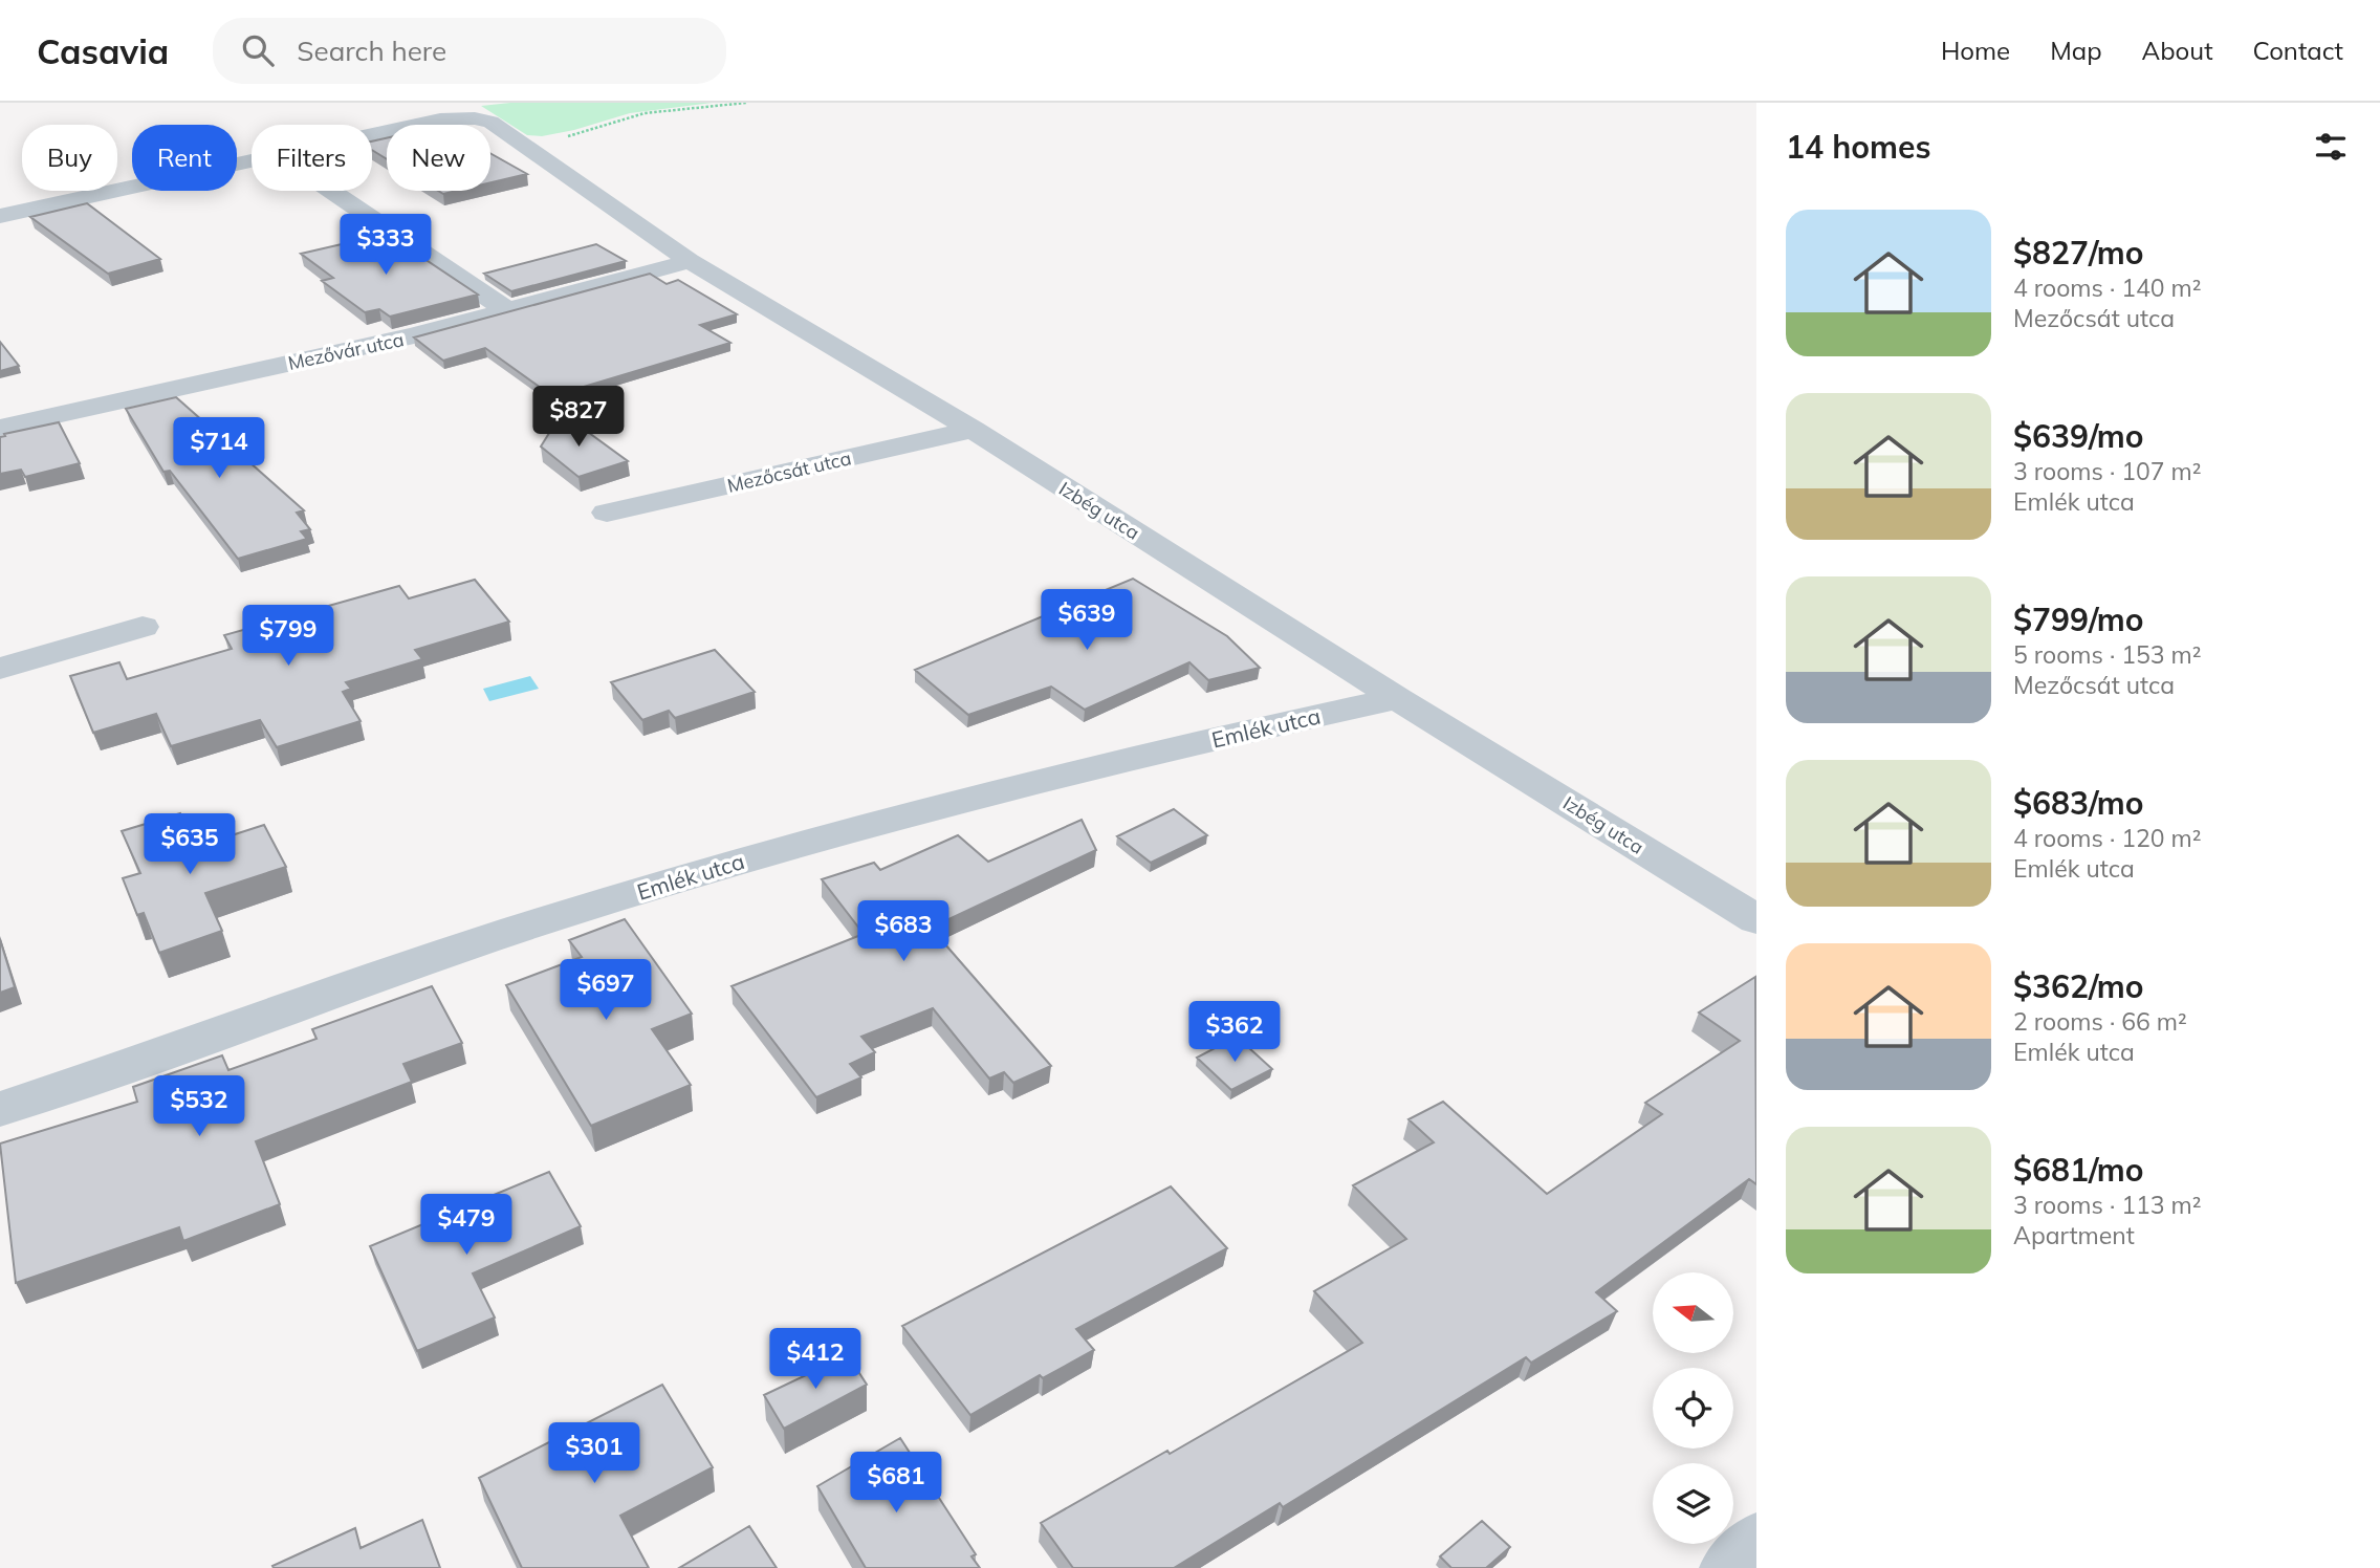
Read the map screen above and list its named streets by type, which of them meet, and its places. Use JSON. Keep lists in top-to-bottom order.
{
  "streets": {
    "street": [
      "Mezővár utca",
      "Mezőcsát utca",
      "Izbég utca",
      "Emlék utca"
    ]
  },
  "crossings": [
    ["Mezővár utca", "Izbég utca"],
    ["Mezőcsát utca", "Izbég utca"],
    ["Izbég utca", "Emlék utca"]
  ],
  "north": "left",
  "page": {
    "header": "Casavia",
    "search": "Search here",
    "nav": [
      "Home",
      "Map",
      "About",
      "Contact"
    ],
    "heading": "14 homes",
    "chip": [
      "Buy",
      "Rent",
      "Filters",
      "New"
    ],
    "list": [
      {
        "name": "$827/mo",
        "note": "4 rooms · 140 m² · Mezőcsát utca"
      },
      {
        "name": "$639/mo",
        "note": "3 rooms · 107 m² · Emlék utca"
      },
      {
        "name": "$799/mo",
        "note": "5 rooms · 153 m² · Mezőcsát utca"
      },
      {
        "name": "$683/mo",
        "note": "4 rooms · 120 m² · Emlék utca"
      },
      {
        "name": "$362/mo",
        "note": "2 rooms · 66 m² · Emlék utca"
      },
      {
        "name": "$681/mo",
        "note": "3 rooms · 113 m² · Apartment"
      }
    ],
    "price": [
      "$333",
      "$827",
      "$714",
      "$639",
      "$799",
      "$635",
      "$683",
      "$697",
      "$362",
      "$532",
      "$479",
      "$412",
      "$301",
      "$681"
    ]
  }
}
